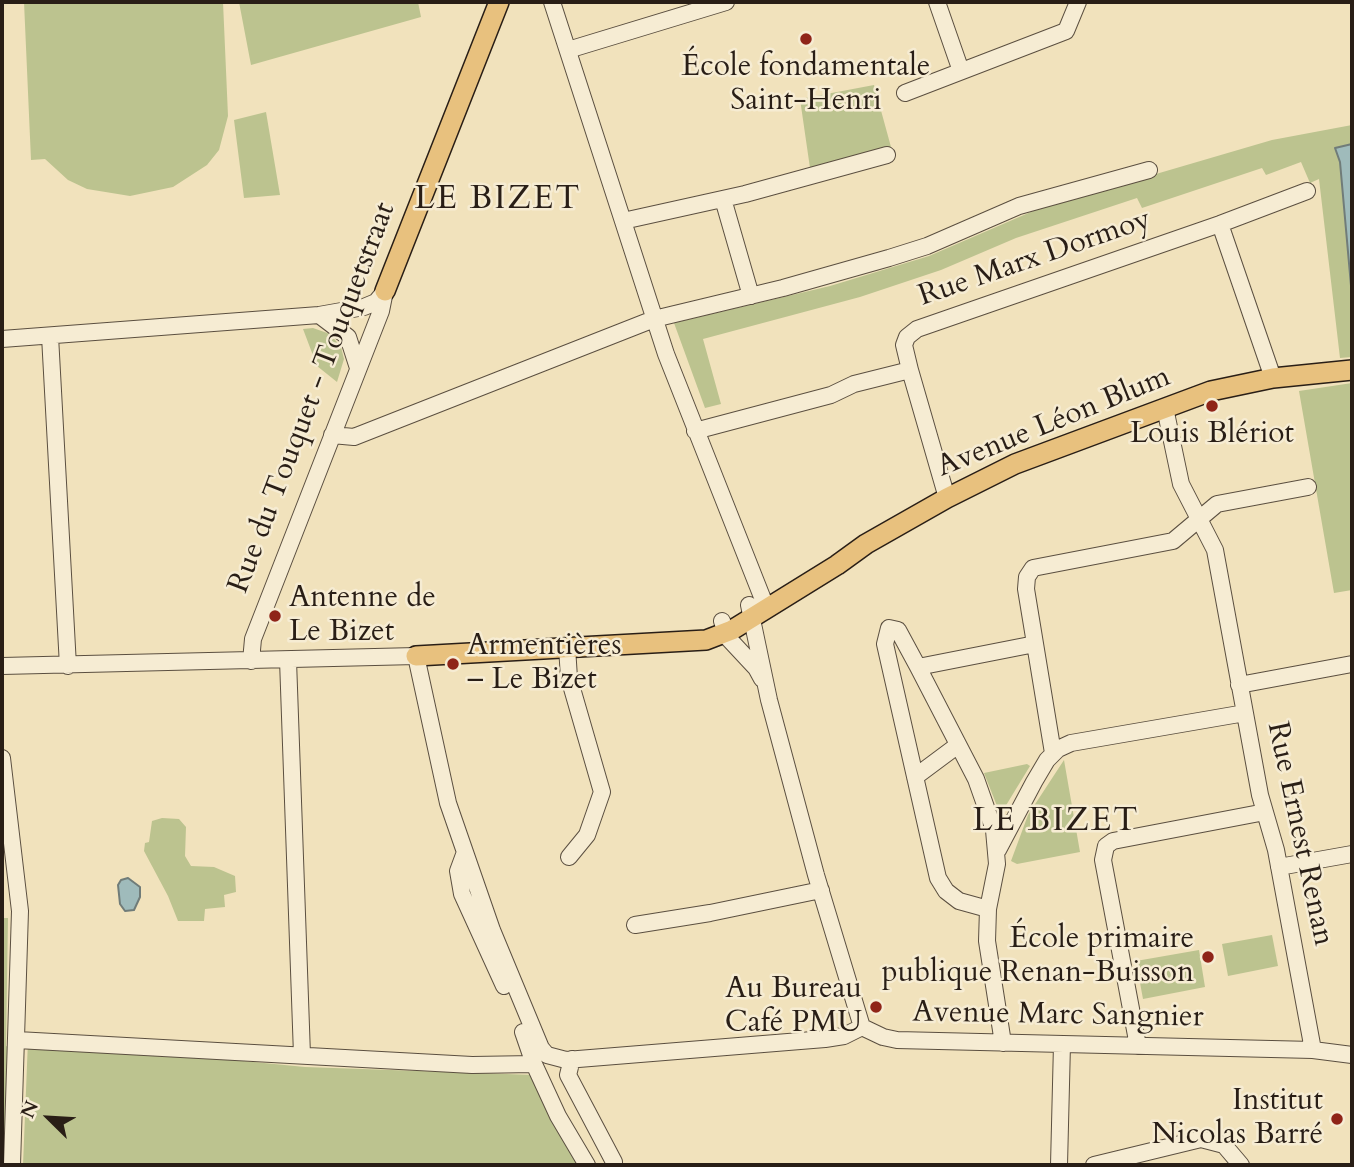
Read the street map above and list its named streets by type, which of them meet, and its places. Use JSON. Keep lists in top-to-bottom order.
{
  "streets": {
    "main road": ["Rue du Touquet - Touquetstraat", "Avenue Léon Blum"],
    "street": ["Rue Marx Dormoy", "Rue Ernest Renan", "Avenue Marc Sangnier"]
  },
  "crossings": [
    ["Avenue Léon Blum", "Rue Ernest Renan"],
    ["Rue Ernest Renan", "Avenue Marc Sangnier"]
  ],
  "districts": ["LE BIZET", "LE BIZET"],
  "places": [
    "École fondamentale Saint-Henri",
    "Louis Blériot",
    "Antenne de Le Bizet",
    "Armentières – Le Bizet",
    "École primaire publique Renan-Buisson",
    "Au Bureau Café PMU",
    "Institut Nicolas Barré"
  ],
  "north": "top left"
}
